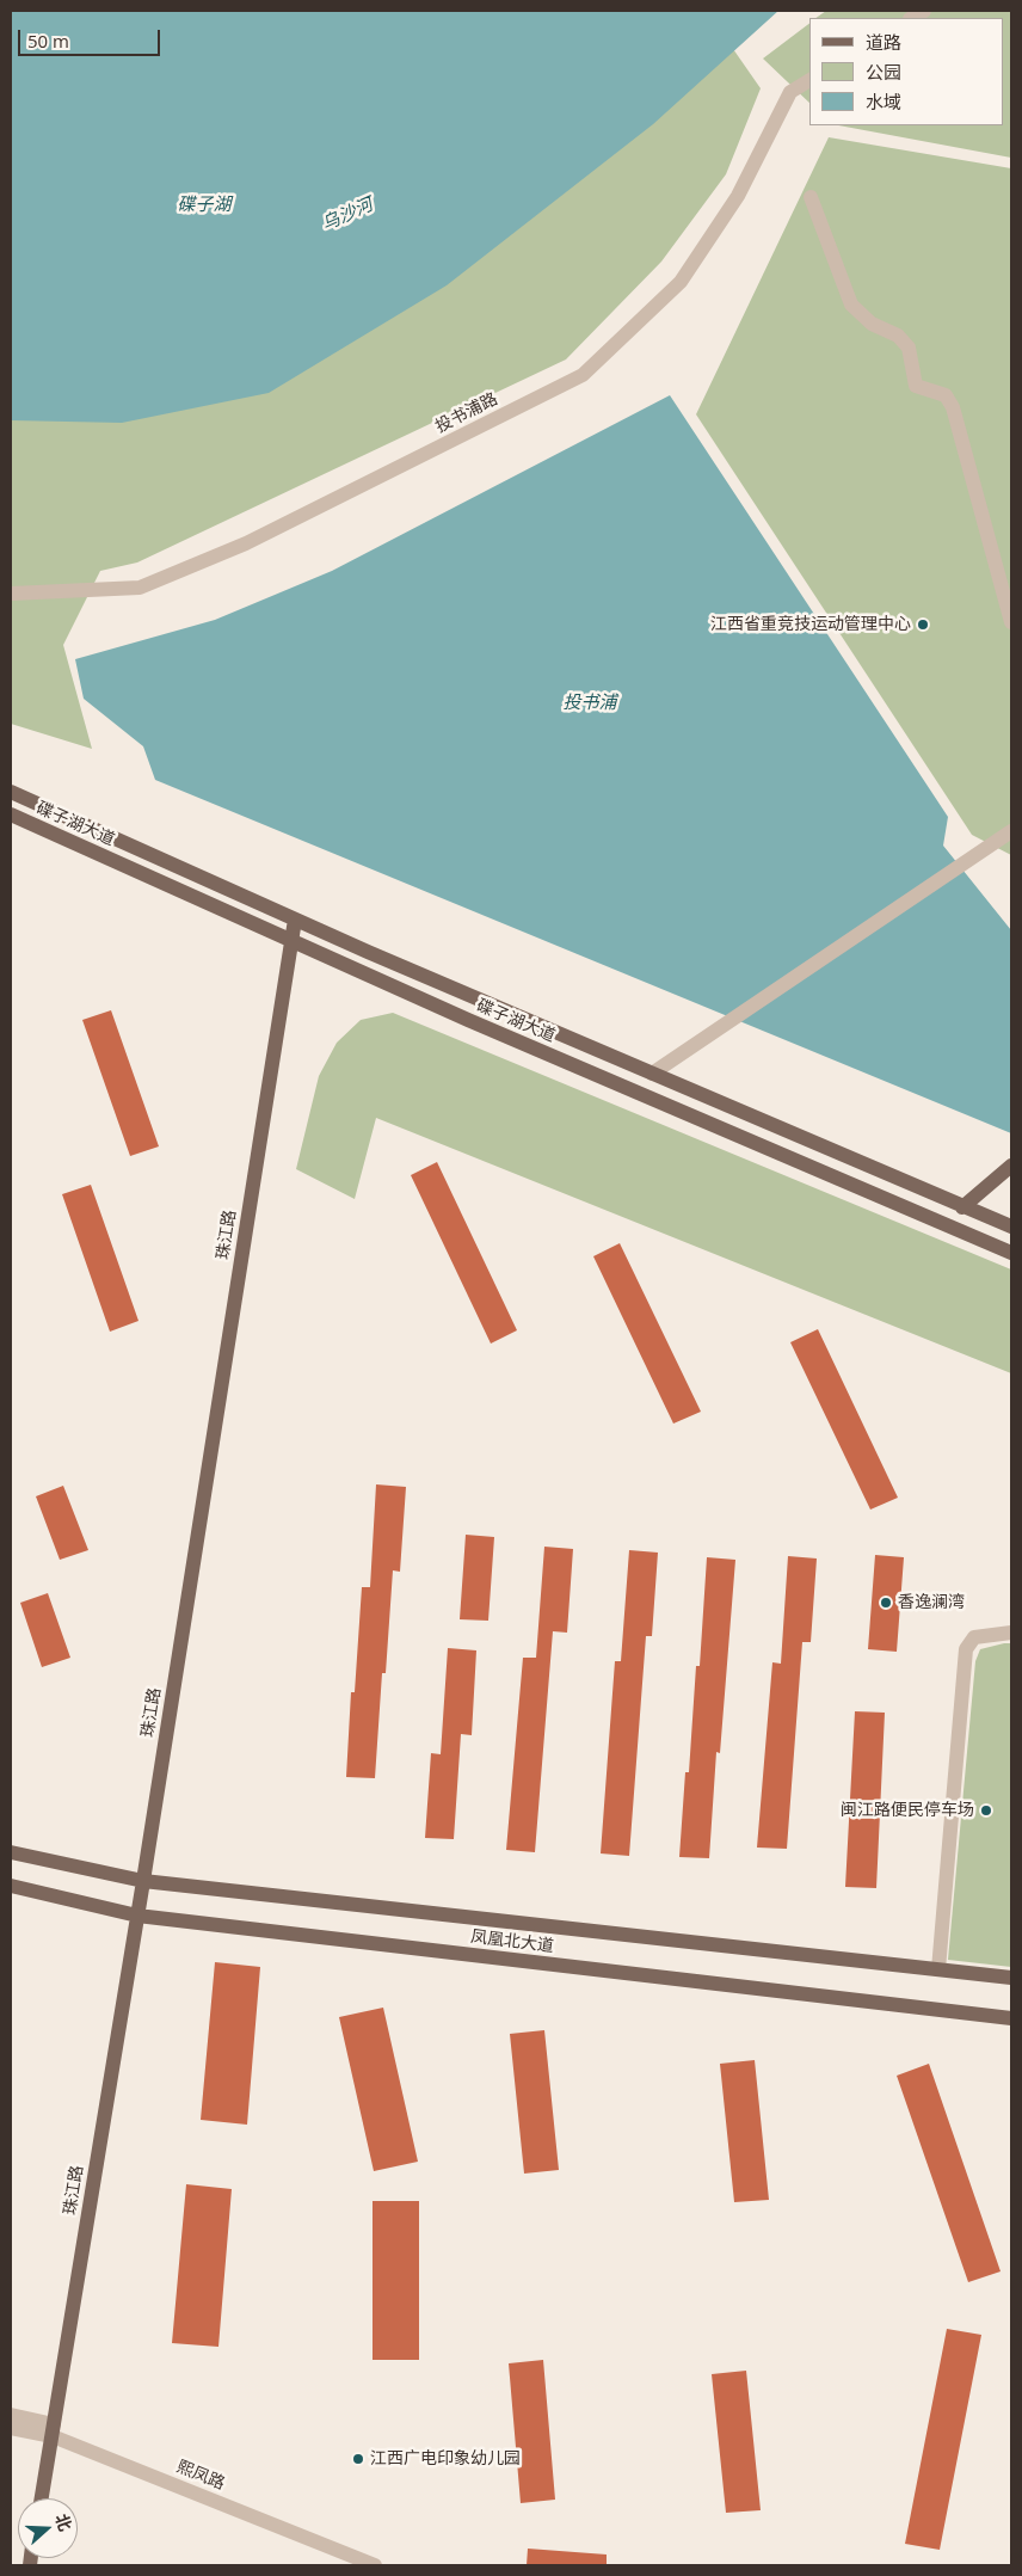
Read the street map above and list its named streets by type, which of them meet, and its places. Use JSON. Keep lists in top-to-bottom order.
{
  "streets": {
    "main road": ["碟子湖大道", "珠江路", "凤凰北大道"],
    "street": ["投书浦路", "熙凤路"]
  },
  "crossings": [
    ["碟子湖大道", "珠江路"],
    ["珠江路", "凤凰北大道"],
    ["珠江路", "熙凤路"]
  ],
  "water": ["碟子湖", "乌沙河", "投书浦"],
  "places": [
    "江西省重竞技运动管理中心",
    "香逸澜湾",
    "闽江路便民停车场",
    "江西广电印象幼儿园"
  ],
  "legend": ["道路", "公园", "水域"],
  "scale_bar": "50 m",
  "north": "right"
}
